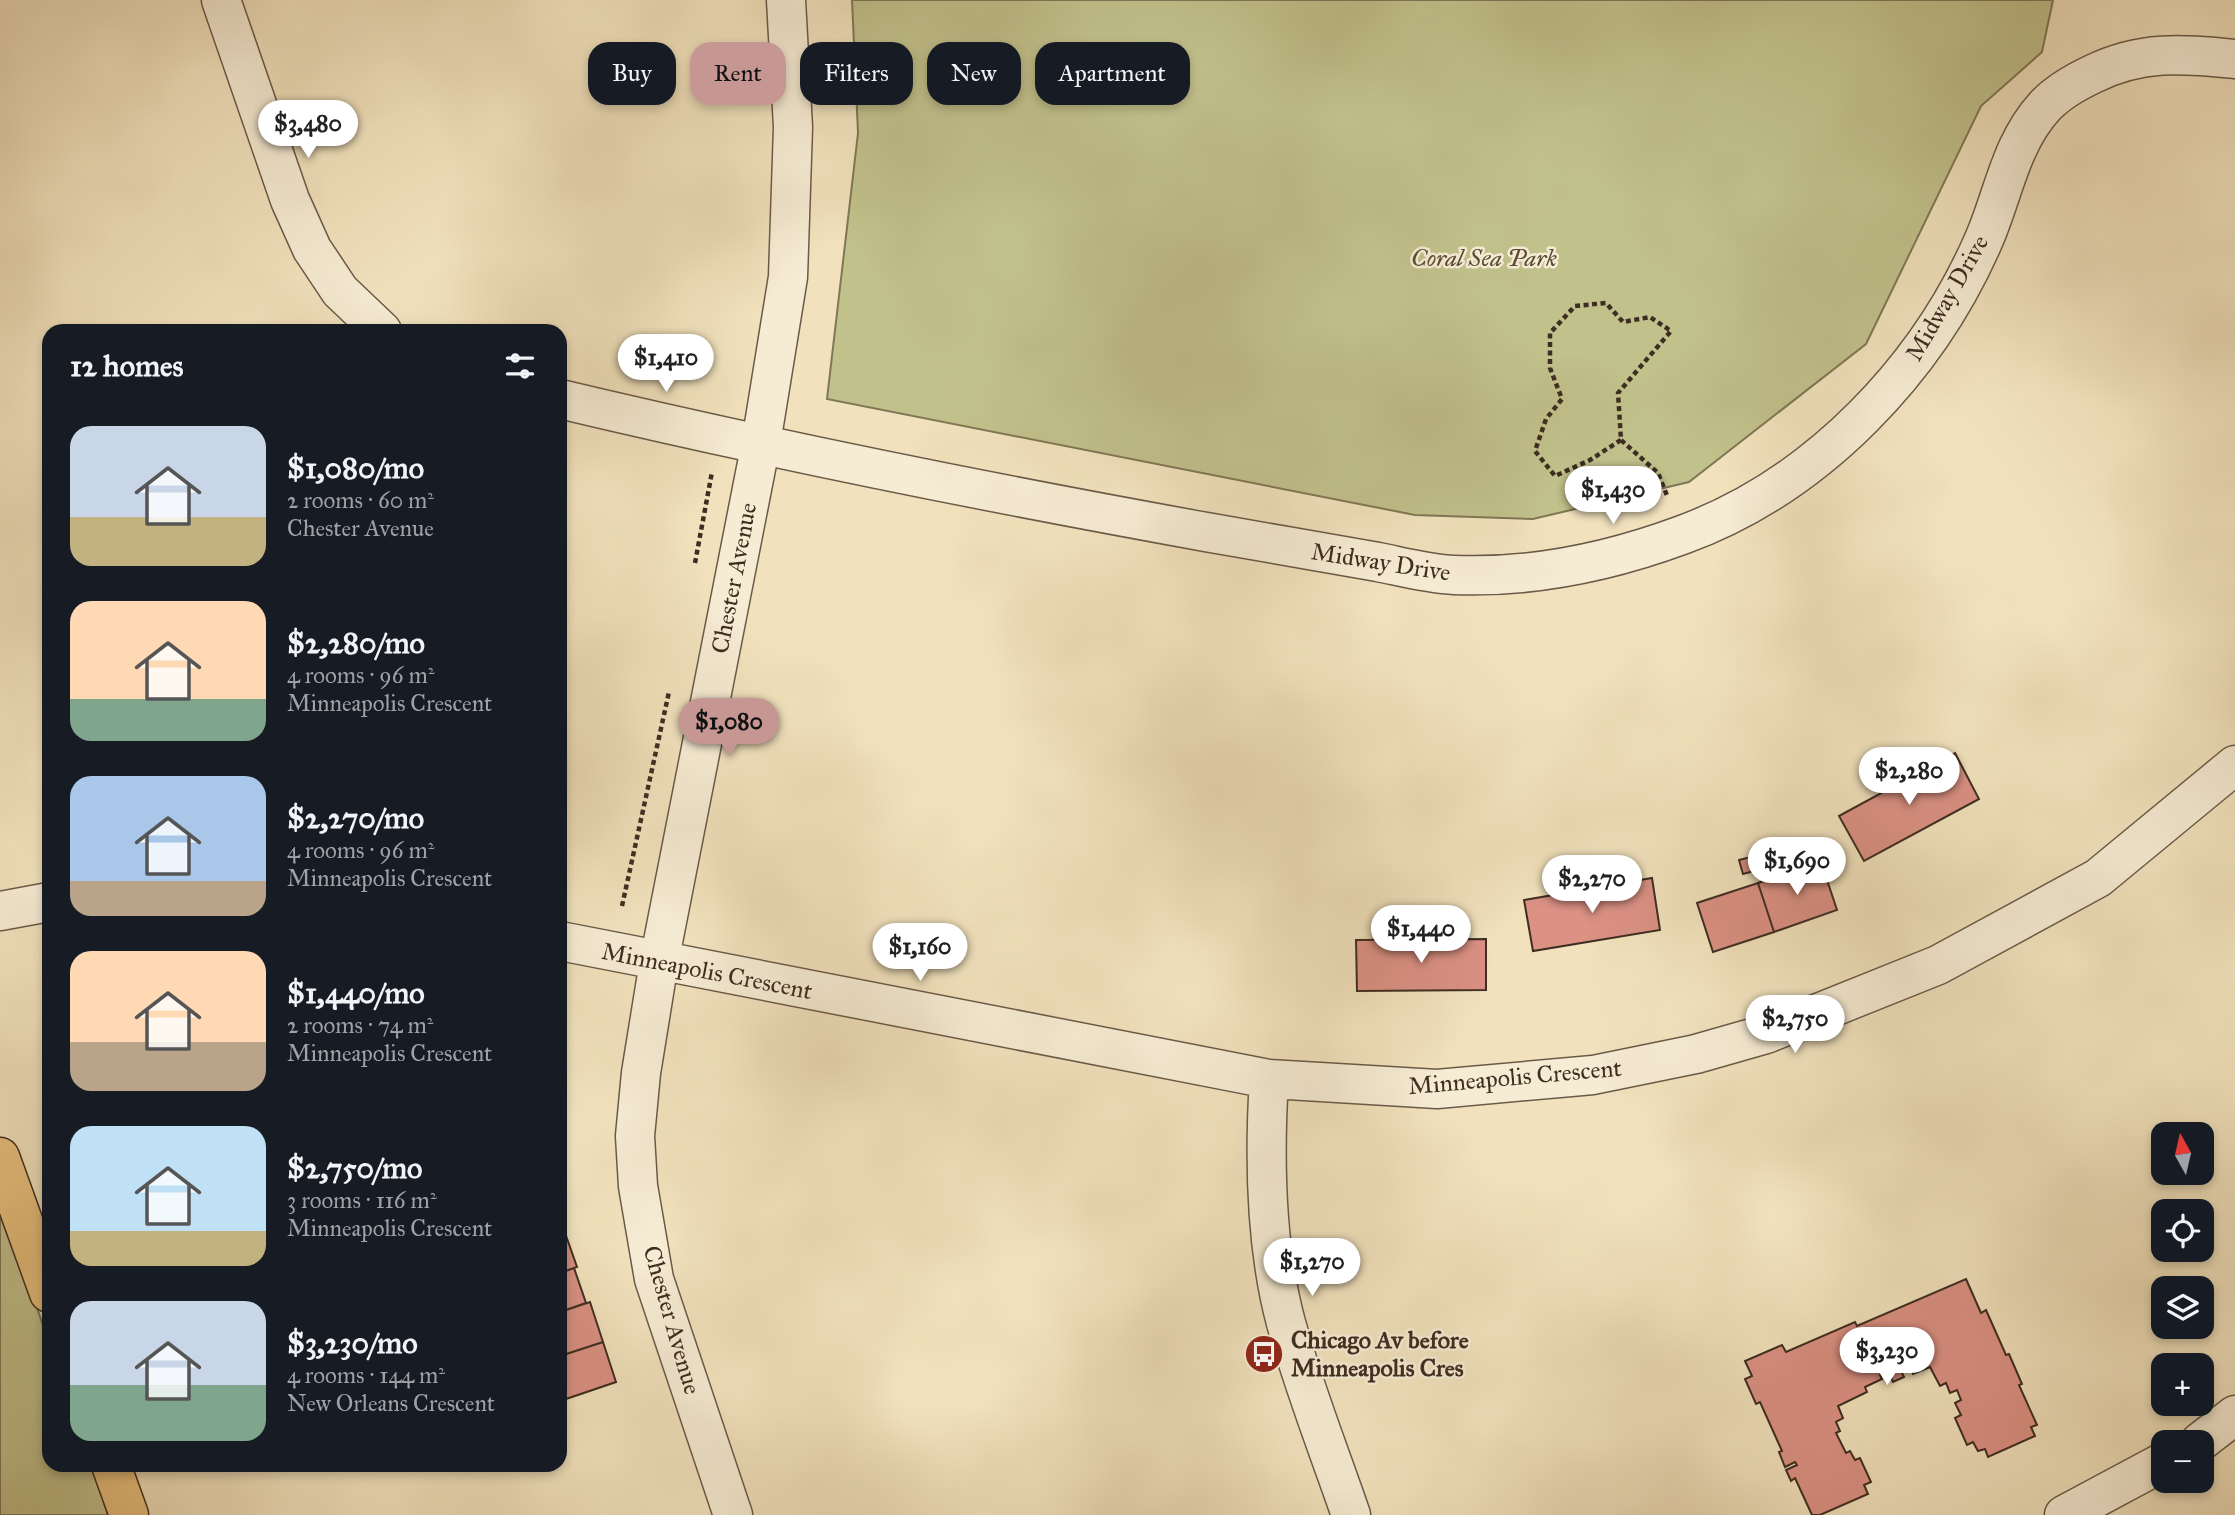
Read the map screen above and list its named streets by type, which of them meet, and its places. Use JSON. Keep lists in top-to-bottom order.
{
  "streets": {
    "street": ["Midway Drive", "Chester Avenue", "Minneapolis Crescent"]
  },
  "crossings": [
    ["Midway Drive", "Chester Avenue"],
    ["Chester Avenue", "Minneapolis Crescent"]
  ],
  "parks": ["Coral Sea Park"],
  "places": {
    "bus stop": ["Chicago Av before Minneapolis Cres"]
  },
  "north": "top",
  "page": {
    "chip": [
      "Buy",
      "Rent",
      "Filters",
      "New",
      "Apartment"
    ],
    "price": [
      "$3,480",
      "$1,410",
      "$1,430",
      "$1,080",
      "$2,280",
      "$1,690",
      "$2,270",
      "$1,440",
      "$1,160",
      "$2,750",
      "$1,270",
      "$3,230"
    ],
    "heading": "12 homes",
    "list": [
      {
        "name": "$1,080/mo",
        "note": "2 rooms · 60 m² · Chester Avenue"
      },
      {
        "name": "$2,280/mo",
        "note": "4 rooms · 96 m² · Minneapolis Crescent"
      },
      {
        "name": "$2,270/mo",
        "note": "4 rooms · 96 m² · Minneapolis Crescent"
      },
      {
        "name": "$1,440/mo",
        "note": "2 rooms · 74 m² · Minneapolis Crescent"
      },
      {
        "name": "$2,750/mo",
        "note": "3 rooms · 116 m² · Minneapolis Crescent"
      },
      {
        "name": "$3,230/mo",
        "note": "4 rooms · 144 m² · New Orleans Crescent"
      }
    ],
    "map_buttons": ["+", "−"]
  }
}
